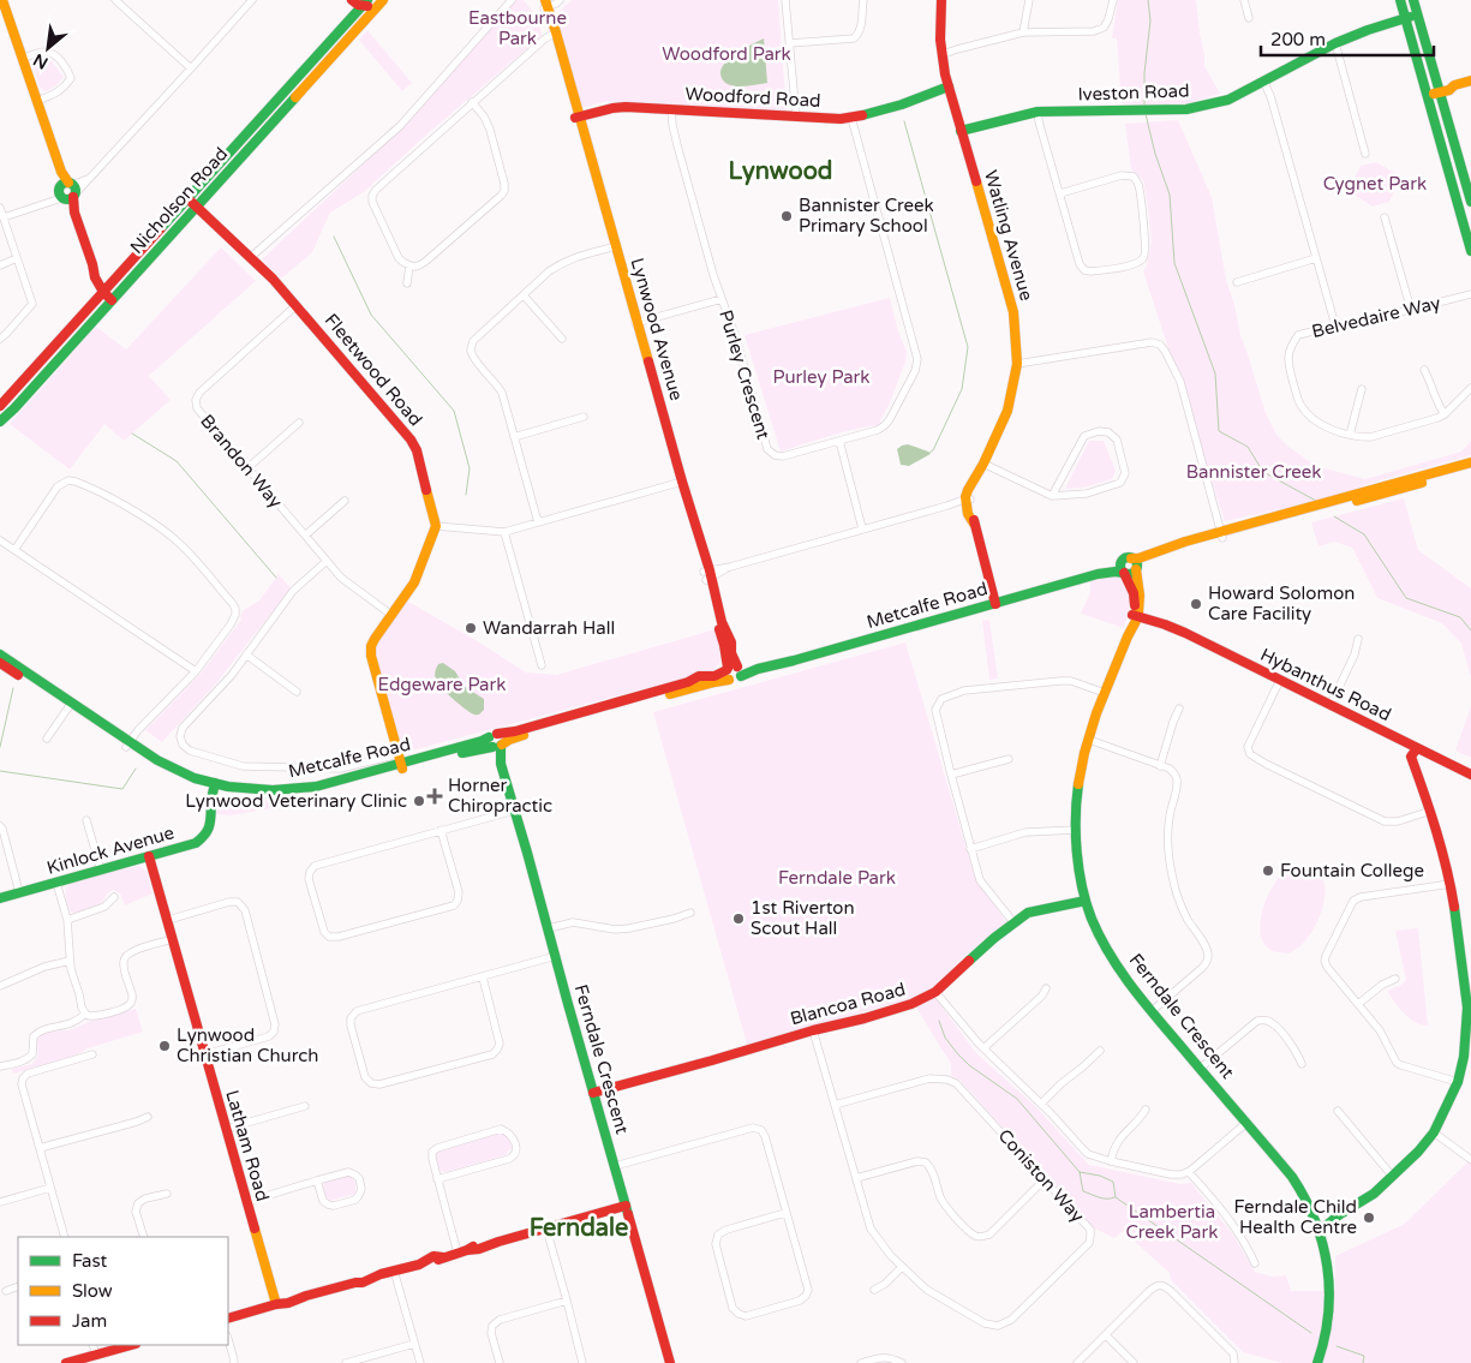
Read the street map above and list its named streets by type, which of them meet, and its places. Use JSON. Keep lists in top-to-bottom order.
{
  "streets": {
    "street": [
      "Iveston Road",
      "Woodford Road",
      "Nicholson Road",
      "Watling Avenue",
      "Belvedaire Way",
      "Lynwood Avenue",
      "Fleetwood Road",
      "Purley Crescent",
      "Brandon Way",
      "Metcalfe Road",
      "Hybanthus Road",
      "Kinlock Avenue",
      "Blancoa Road",
      "Ferndale Crescent",
      "Latham Road",
      "Coniston Way"
    ]
  },
  "crossings": [
    ["Iveston Road", "Watling Avenue"],
    ["Woodford Road", "Watling Avenue"],
    ["Woodford Road", "Lynwood Avenue"],
    ["Woodford Road", "Purley Crescent"],
    ["Nicholson Road", "Fleetwood Road"],
    ["Watling Avenue", "Metcalfe Road"],
    ["Lynwood Avenue", "Metcalfe Road"],
    ["Fleetwood Road", "Brandon Way"],
    ["Metcalfe Road", "Kinlock Avenue"],
    ["Metcalfe Road", "Ferndale Crescent"],
    ["Hybanthus Road", "Ferndale Crescent"],
    ["Kinlock Avenue", "Latham Road"],
    ["Blancoa Road", "Ferndale Crescent"],
    ["Blancoa Road", "Coniston Way"]
  ],
  "districts": ["Lynwood", "Ferndale"],
  "parks": [
    "Eastbourne Park",
    "Woodford Park",
    "Cygnet Park",
    "Purley Park",
    "Bannister Creek",
    "Edgeware Park",
    "Ferndale Park",
    "Lambertia Creek Park"
  ],
  "places": {
    "other": [
      "Bannister Creek Primary School",
      "Howard Solomon Care Facility",
      "Wandarrah Hall",
      "Lynwood Veterinary Clinic",
      "Fountain College",
      "1st Riverton Scout Hall",
      "Lynwood Christian Church",
      "Ferndale Child Health Centre"
    ],
    "health": ["Horner Chiropractic"]
  },
  "legend": ["Fast", "Slow", "Jam"],
  "scale_bar": "200 m",
  "north": "bottom left"
}
